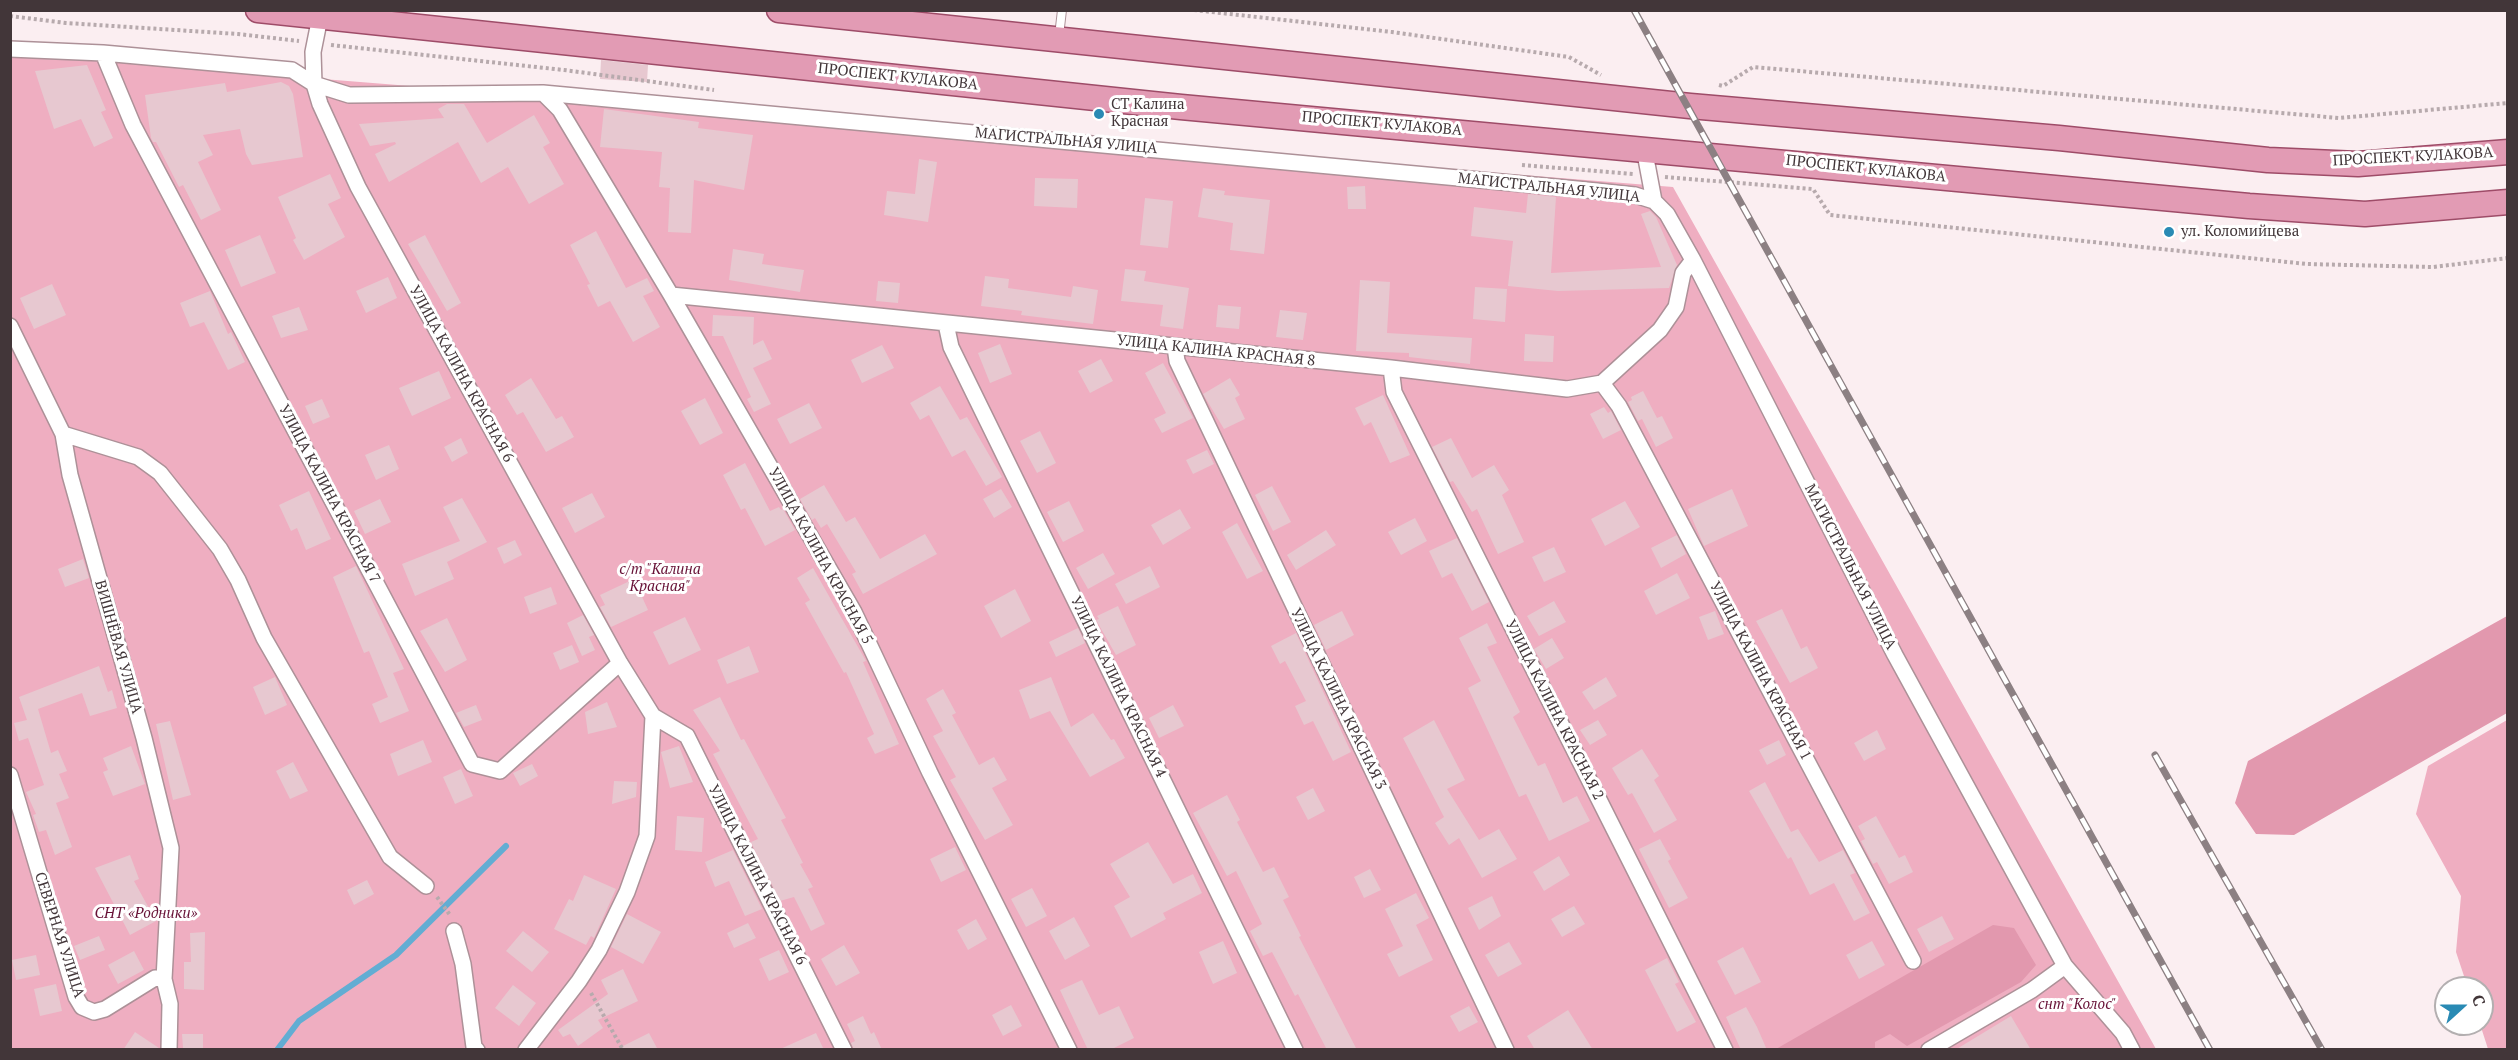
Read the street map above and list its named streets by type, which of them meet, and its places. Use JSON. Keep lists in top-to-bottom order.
{
  "streets": {
    "main road": ["ПРОСПЕКТ КУЛАКОВА"],
    "street": [
      "МАГИСТРАЛЬНАЯ УЛИЦА",
      "УЛИЦА КАЛИНА КРАСНАЯ 8",
      "УЛИЦА КАЛИНА КРАСНАЯ 6",
      "УЛИЦА КАЛИНА КРАСНАЯ 7",
      "УЛИЦА КАЛИНА КРАСНАЯ 5",
      "ВИШНЁВАЯ УЛИЦА",
      "УЛИЦА КАЛИНА КРАСНАЯ 1",
      "УЛИЦА КАЛИНА КРАСНАЯ 4",
      "УЛИЦА КАЛИНА КРАСНАЯ 3",
      "УЛИЦА КАЛИНА КРАСНАЯ 2",
      "СЕВЕРНАЯ УЛИЦА"
    ]
  },
  "crossings": [
    ["ПРОСПЕКТ КУЛАКОВА", "УЛИЦА КАЛИНА КРАСНАЯ 6"],
    ["МАГИСТРАЛЬНАЯ УЛИЦА", "УЛИЦА КАЛИНА КРАСНАЯ 6"],
    ["МАГИСТРАЛЬНАЯ УЛИЦА", "УЛИЦА КАЛИНА КРАСНАЯ 7"],
    ["МАГИСТРАЛЬНАЯ УЛИЦА", "УЛИЦА КАЛИНА КРАСНАЯ 5"],
    ["УЛИЦА КАЛИНА КРАСНАЯ 8", "УЛИЦА КАЛИНА КРАСНАЯ 5"],
    ["УЛИЦА КАЛИНА КРАСНАЯ 8", "УЛИЦА КАЛИНА КРАСНАЯ 1"],
    ["УЛИЦА КАЛИНА КРАСНАЯ 8", "УЛИЦА КАЛИНА КРАСНАЯ 4"],
    ["УЛИЦА КАЛИНА КРАСНАЯ 8", "УЛИЦА КАЛИНА КРАСНАЯ 3"],
    ["УЛИЦА КАЛИНА КРАСНАЯ 8", "УЛИЦА КАЛИНА КРАСНАЯ 2"],
    ["УЛИЦА КАЛИНА КРАСНАЯ 6", "УЛИЦА КАЛИНА КРАСНАЯ 7"],
    ["ВИШНЁВАЯ УЛИЦА", "СЕВЕРНАЯ УЛИЦА"]
  ],
  "parks": ["с/т \"Калина Красная\"", "СНТ «Родники»", "снт \"Колос\""],
  "places": ["СТ Калина Красная", "ул. Коломийцева"],
  "north": "right"
}
